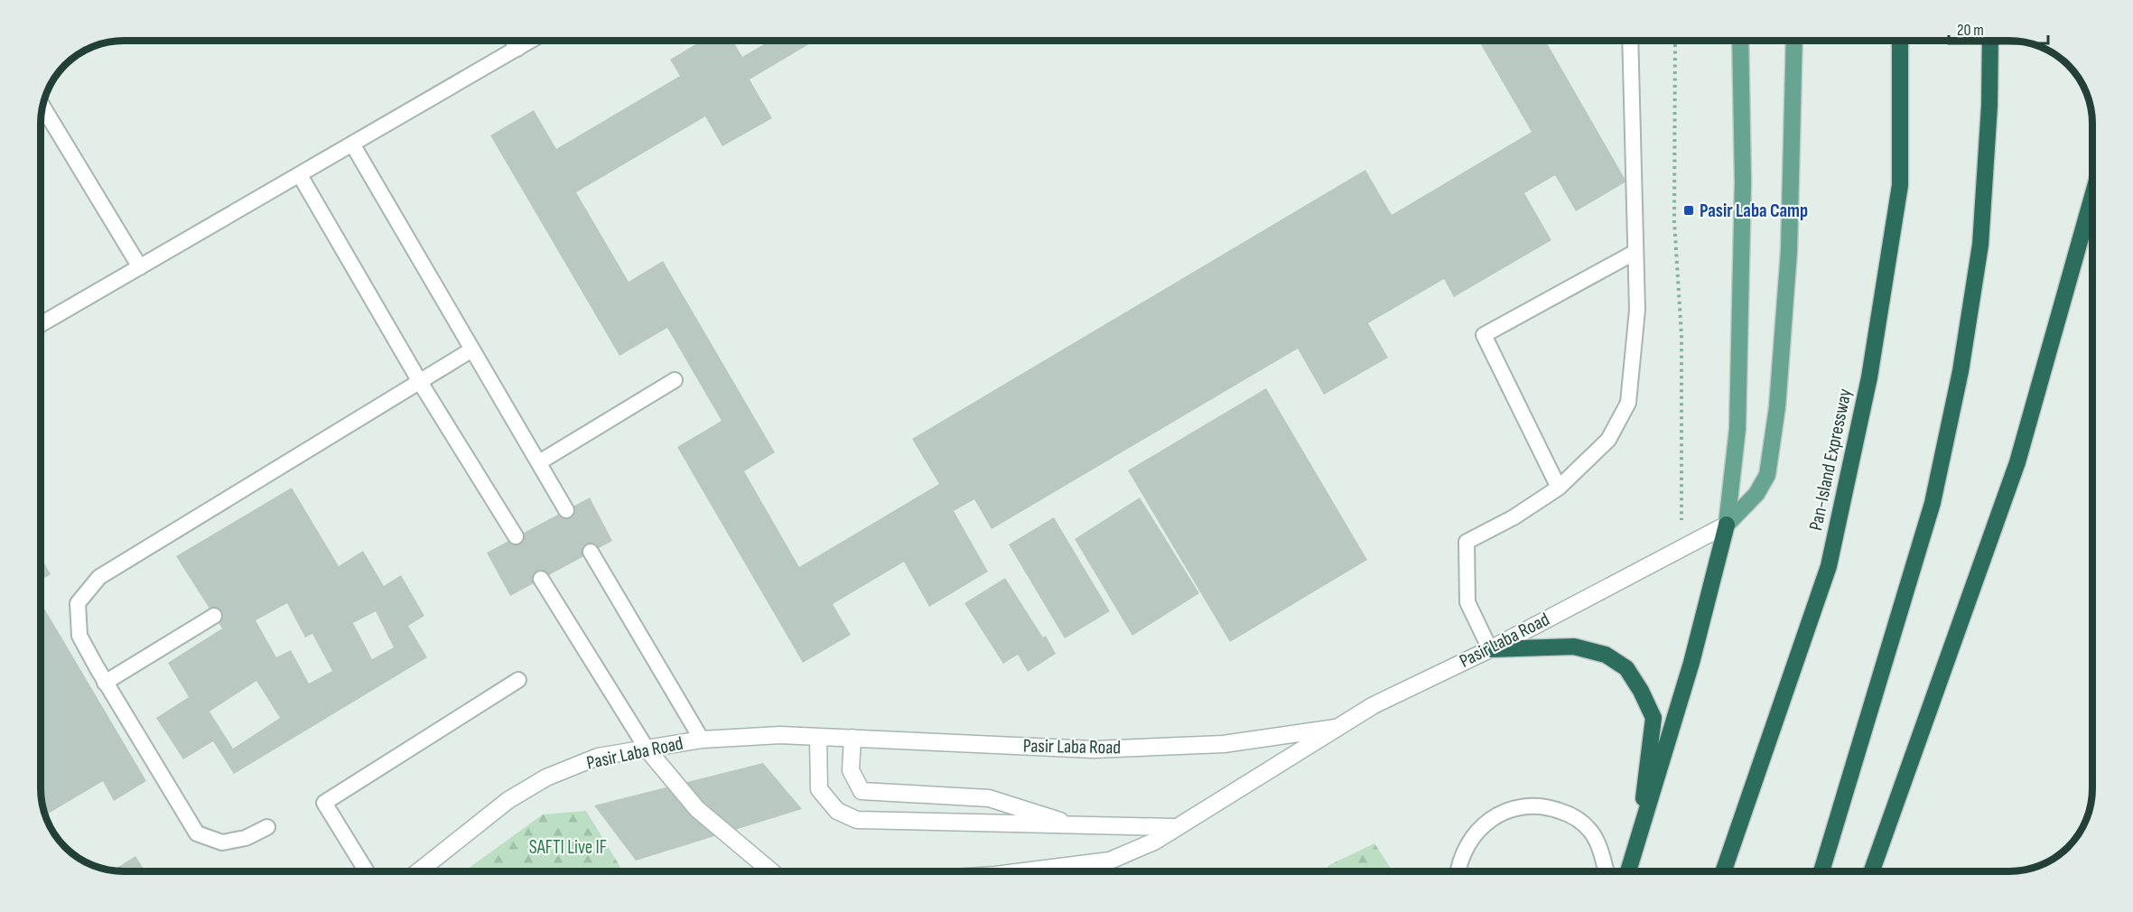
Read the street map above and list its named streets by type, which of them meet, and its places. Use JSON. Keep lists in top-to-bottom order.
{
  "streets": {
    "highway": ["Pan-Island Expressway"],
    "street": ["Pasir Laba Road"]
  },
  "parks": ["SAFTI Live IF"],
  "places": {
    "transit": ["Pasir Laba Camp"]
  },
  "scale_bar": "20 m"
}
